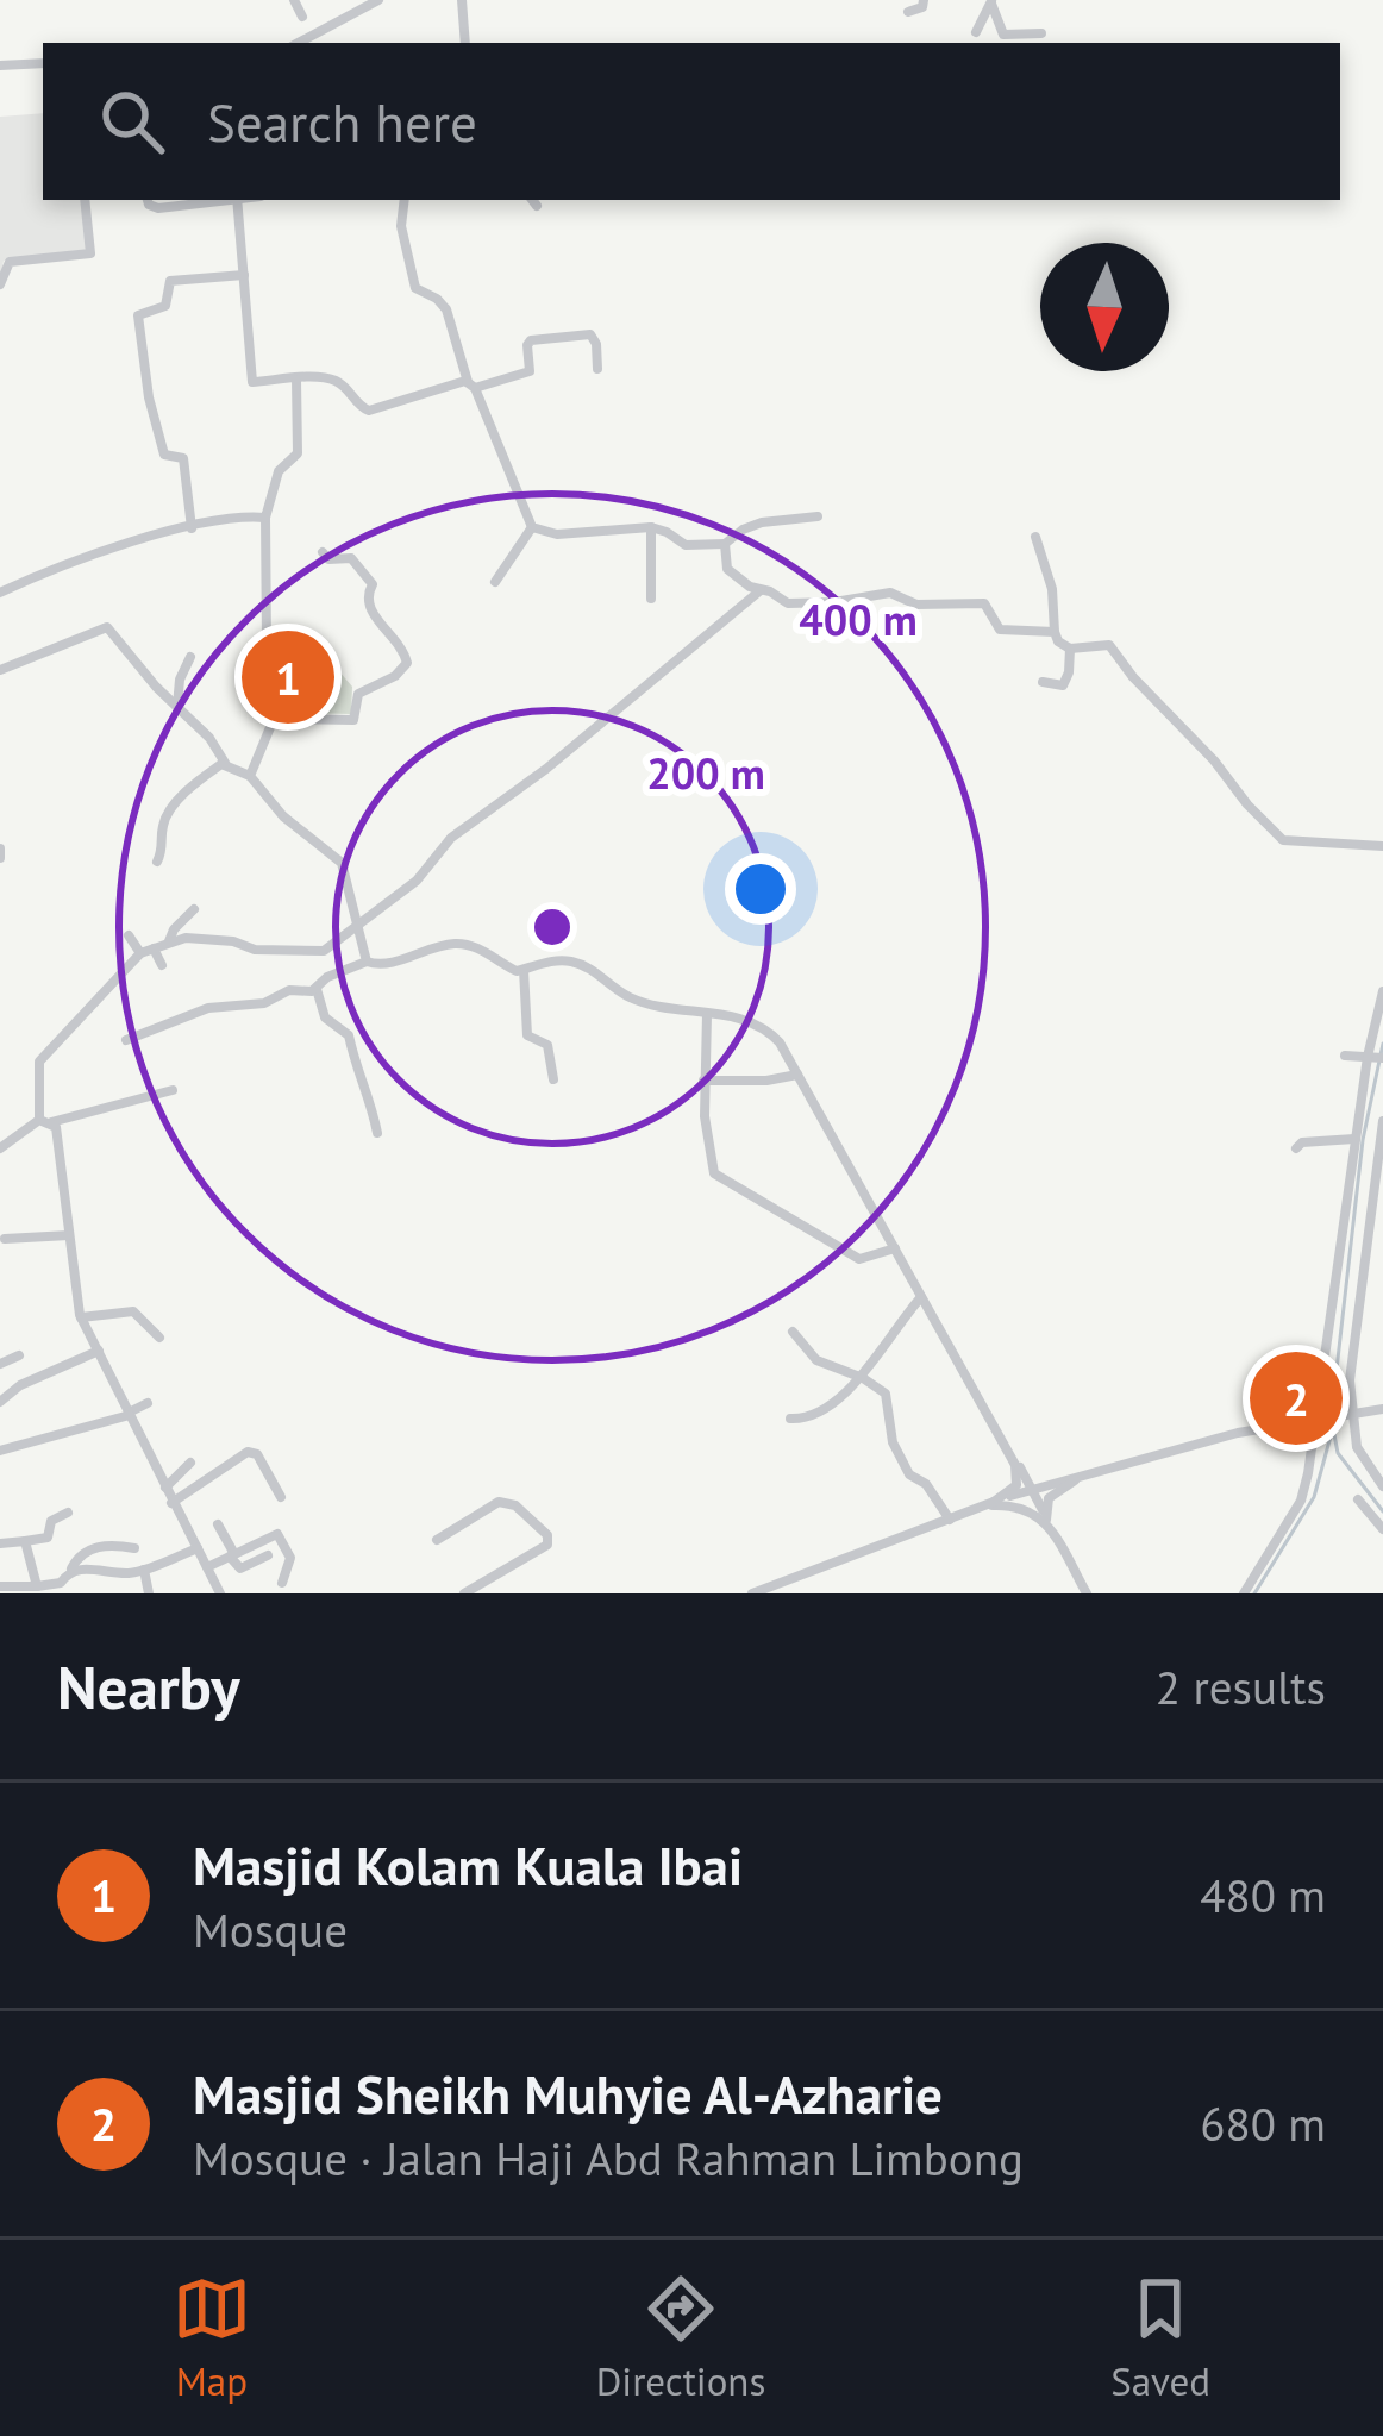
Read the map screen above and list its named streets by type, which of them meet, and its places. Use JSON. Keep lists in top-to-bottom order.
{
  "north": "bottom",
  "page": {
    "search": "Search here",
    "pins": ["1", "2"],
    "heading": ["Nearby", "2 results"],
    "list": [
      {
        "mark": "1",
        "name": "Masjid Kolam Kuala Ibai",
        "note": "Mosque",
        "value": "480 m"
      },
      {
        "mark": "2",
        "name": "Masjid Sheikh Muhyie Al-Azharie",
        "note": "Mosque · Jalan Haji Abd Rahman Limbong",
        "value": "680 m"
      }
    ],
    "nav": ["Map", "Directions", "Saved"]
  },
  "rings": ["400 m", "200 m"]
}
